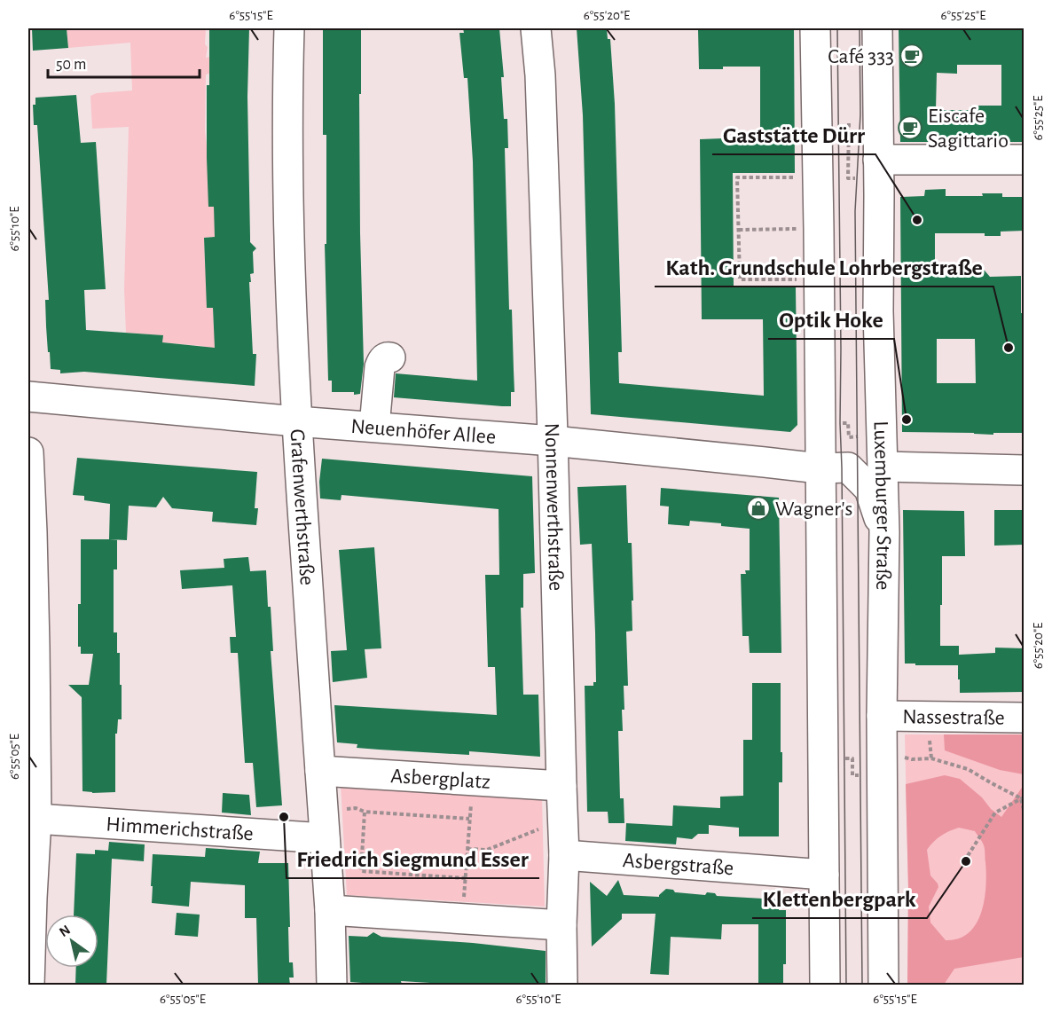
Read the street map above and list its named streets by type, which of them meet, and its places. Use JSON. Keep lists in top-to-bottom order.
{
  "streets": {
    "street": [
      "Neuenhöfer Allee",
      "Grafenwerthstraße",
      "Nonnenwerthstraße",
      "Luxemburger Straße",
      "Nassestraße",
      "Asbergplatz",
      "Himmerichstraße",
      "Asbergstraße"
    ]
  },
  "crossings": [
    ["Neuenhöfer Allee", "Grafenwerthstraße"],
    ["Neuenhöfer Allee", "Nonnenwerthstraße"],
    ["Grafenwerthstraße", "Asbergplatz"],
    ["Grafenwerthstraße", "Himmerichstraße"],
    ["Nonnenwerthstraße", "Asbergplatz"],
    ["Nonnenwerthstraße", "Asbergstraße"],
    ["Luxemburger Straße", "Nassestraße"]
  ],
  "places": {
    "cafe": ["Café 333", "Eiscafe Sagittario"],
    "other": [
      "Gaststätte Dürr",
      "Kath. Grundschule Lohrbergstraße",
      "Optik Hoke",
      "Friedrich Siegmund Esser",
      "Klettenbergpark"
    ],
    "shop": ["Wagner's"]
  },
  "scale_bar": "50 m",
  "north": "top left",
  "coordinates": [
    "6°55'15\"E",
    "6°55'20\"E",
    "6°55'25\"E",
    "6°55'10\"E",
    "6°55'05\"E"
  ]
}
